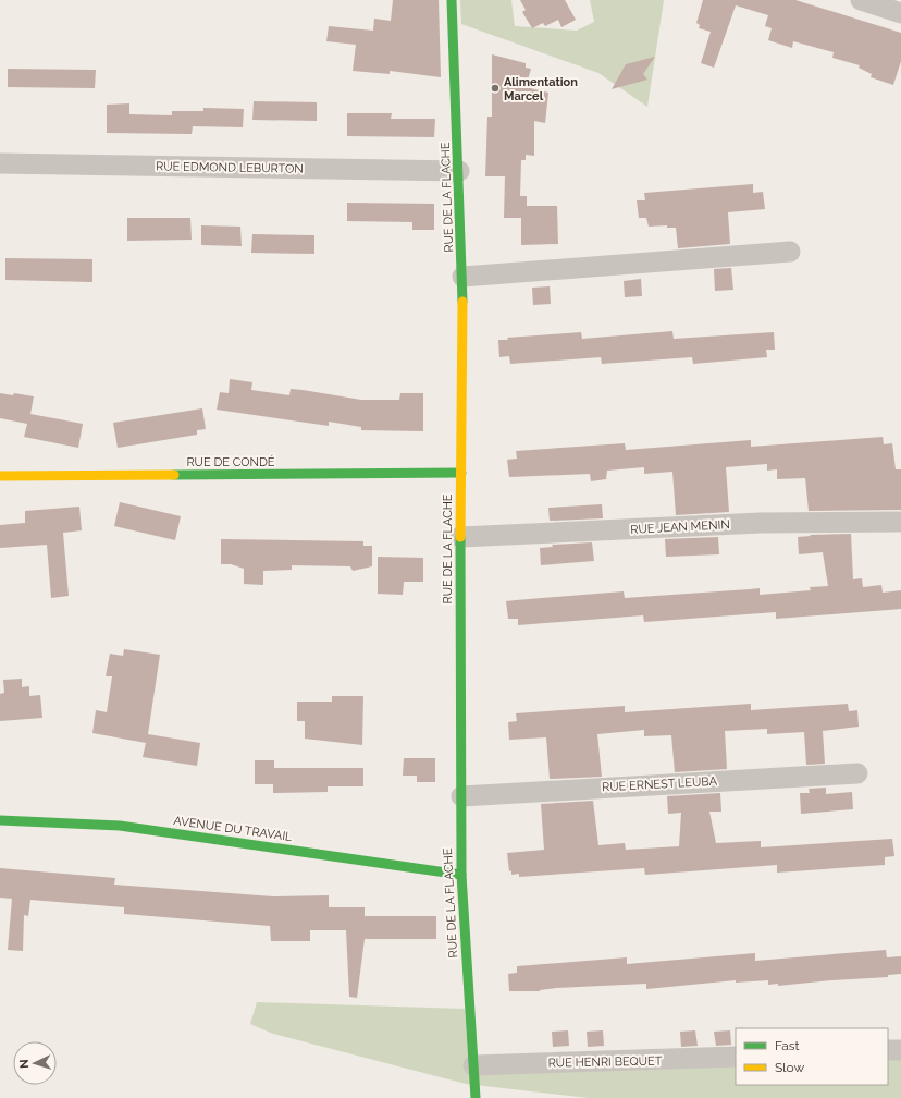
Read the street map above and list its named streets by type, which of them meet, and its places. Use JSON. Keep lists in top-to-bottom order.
{
  "streets": {
    "street": [
      "RUE EDMOND LEBURTON",
      "RUE DE LA FLACHE",
      "RUE DE CONDÉ",
      "RUE JEAN MENIN",
      "RUE ERNEST LEUBA",
      "AVENUE DU TRAVAIL",
      "RUE HENRI BEQUET"
    ]
  },
  "crossings": [
    ["RUE EDMOND LEBURTON", "RUE DE LA FLACHE"],
    ["RUE DE LA FLACHE", "RUE DE CONDÉ"],
    ["RUE DE LA FLACHE", "RUE JEAN MENIN"],
    ["RUE DE LA FLACHE", "RUE ERNEST LEUBA"],
    ["RUE DE LA FLACHE", "AVENUE DU TRAVAIL"],
    ["RUE DE LA FLACHE", "RUE HENRI BEQUET"]
  ],
  "places": ["Alimentation Marcel"],
  "legend": ["Fast", "Slow"],
  "north": "left"
}
